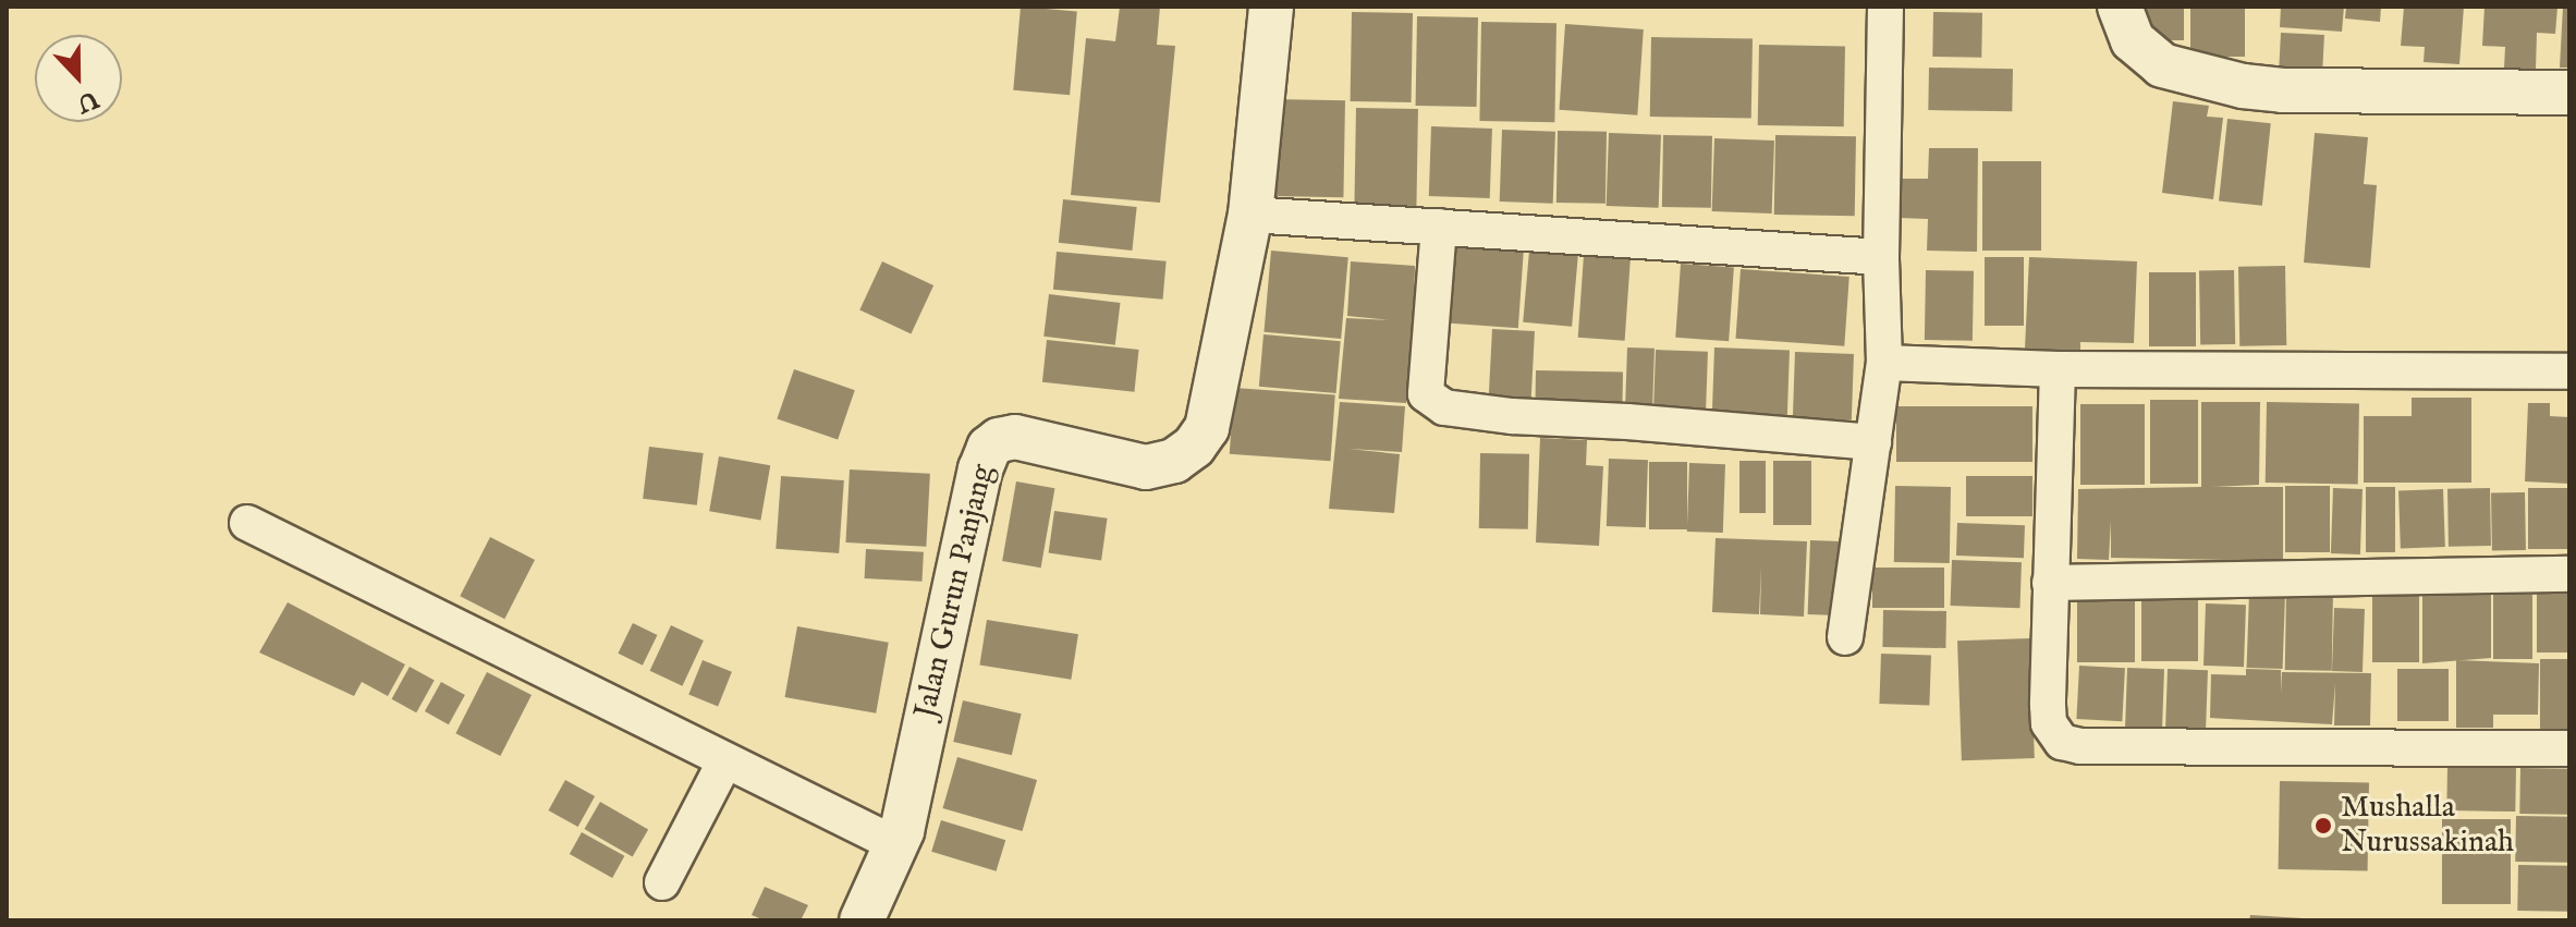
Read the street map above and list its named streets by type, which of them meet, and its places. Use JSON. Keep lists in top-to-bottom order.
{
  "streets": {
    "street": ["Jalan Gurun Panjang"]
  },
  "places": ["Mushalla Nurussakinah"],
  "north": "bottom"
}
